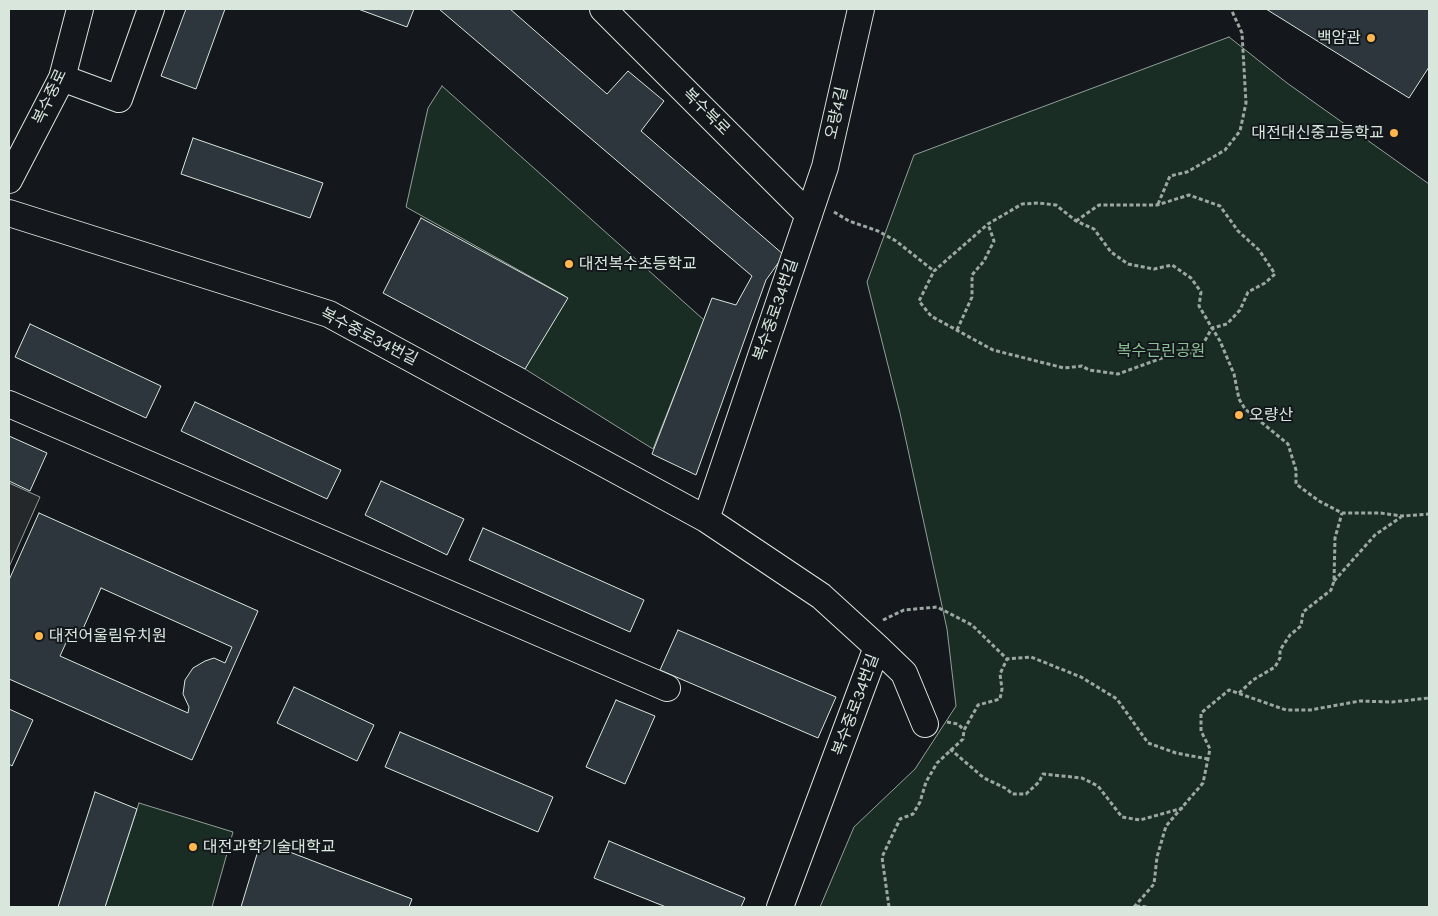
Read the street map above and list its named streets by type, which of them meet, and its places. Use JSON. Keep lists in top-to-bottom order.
{
  "streets": {
    "street": [
      "복수중로",
      "복수북로",
      "오량4길",
      "복수중로34번길"
    ]
  },
  "crossings": [
    ["복수북로", "오량4길"],
    ["복수북로", "복수중로34번길"],
    ["오량4길", "복수중로34번길"]
  ],
  "parks": ["복수근린공원"],
  "places": [
    "백암관",
    "대전대신중고등학교",
    "대전복수초등학교",
    "오량산",
    "대전어울림유치원",
    "대전과학기술대학교"
  ]
}
